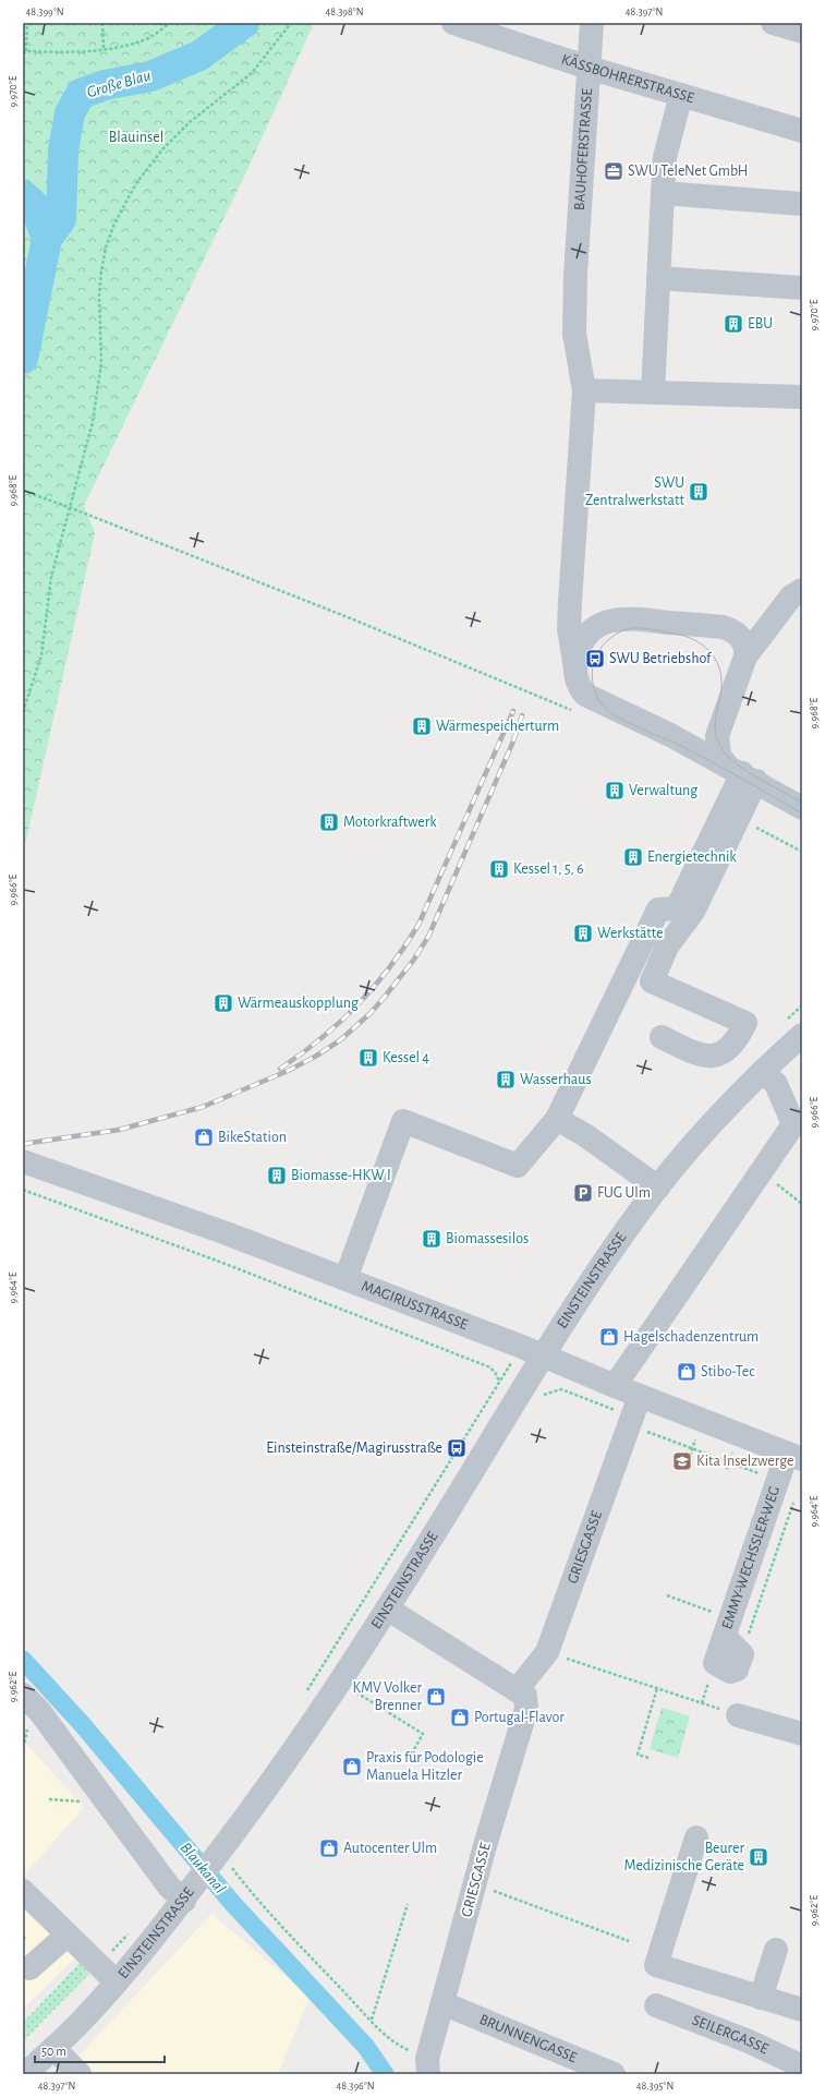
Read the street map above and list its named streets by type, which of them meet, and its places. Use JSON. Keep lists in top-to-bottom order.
{
  "streets": {
    "street": [
      "KÄSSBOHRERSTRASSE",
      "BAUHOFERSTRASSE",
      "EINSTEINSTRASSE",
      "MAGIRUSSTRASSE",
      "GRIESGASSE",
      "EMMY-WECHSSLER-WEG",
      "SEILERGASSE",
      "BRUNNENGASSE"
    ]
  },
  "crossings": [
    ["KÄSSBOHRERSTRASSE", "BAUHOFERSTRASSE"],
    ["EINSTEINSTRASSE", "MAGIRUSSTRASSE"],
    ["EINSTEINSTRASSE", "GRIESGASSE"],
    ["MAGIRUSSTRASSE", "GRIESGASSE"],
    ["MAGIRUSSTRASSE", "EMMY-WECHSSLER-WEG"],
    ["GRIESGASSE", "BRUNNENGASSE"]
  ],
  "water": ["Große Blau", "Blaukanal"],
  "parks": ["Blauinsel"],
  "places": {
    "office": ["SWU TeleNet GmbH"],
    "building": [
      "EBU",
      "SWU Zentralwerkstatt",
      "Wärmespeicherturm",
      "Verwaltung",
      "Motorkraftwerk",
      "Energietechnik",
      "Kessel 1, 5, 6",
      "Werkstätte",
      "Wärmeauskopplung",
      "Kessel 4",
      "Wasserhaus",
      "Biomasse-HKW I",
      "Biomassesilos",
      "Beurer Medizinische Geräte"
    ],
    "bus stop": ["SWU Betriebshof", "Einsteinstraße/Magirusstraße"],
    "shop": [
      "BikeStation",
      "Hagelschadenzentrum",
      "Stibo-Tec",
      "KMV Volker Brenner",
      "Portugal-Flavor",
      "Praxis für Podologie Manuela Hitzler",
      "Autocenter Ulm"
    ],
    "parking": ["FUG Ulm"],
    "school or university": ["Kita Inselzwerge"]
  },
  "scale_bar": "50 m",
  "coordinates": [
    "48.399°N",
    "48.398°N",
    "48.397°N",
    "9.970°E",
    "9.968°E",
    "9.966°E",
    "9.964°E",
    "9.962°E",
    "48.396°N",
    "48.395°N"
  ]
}
